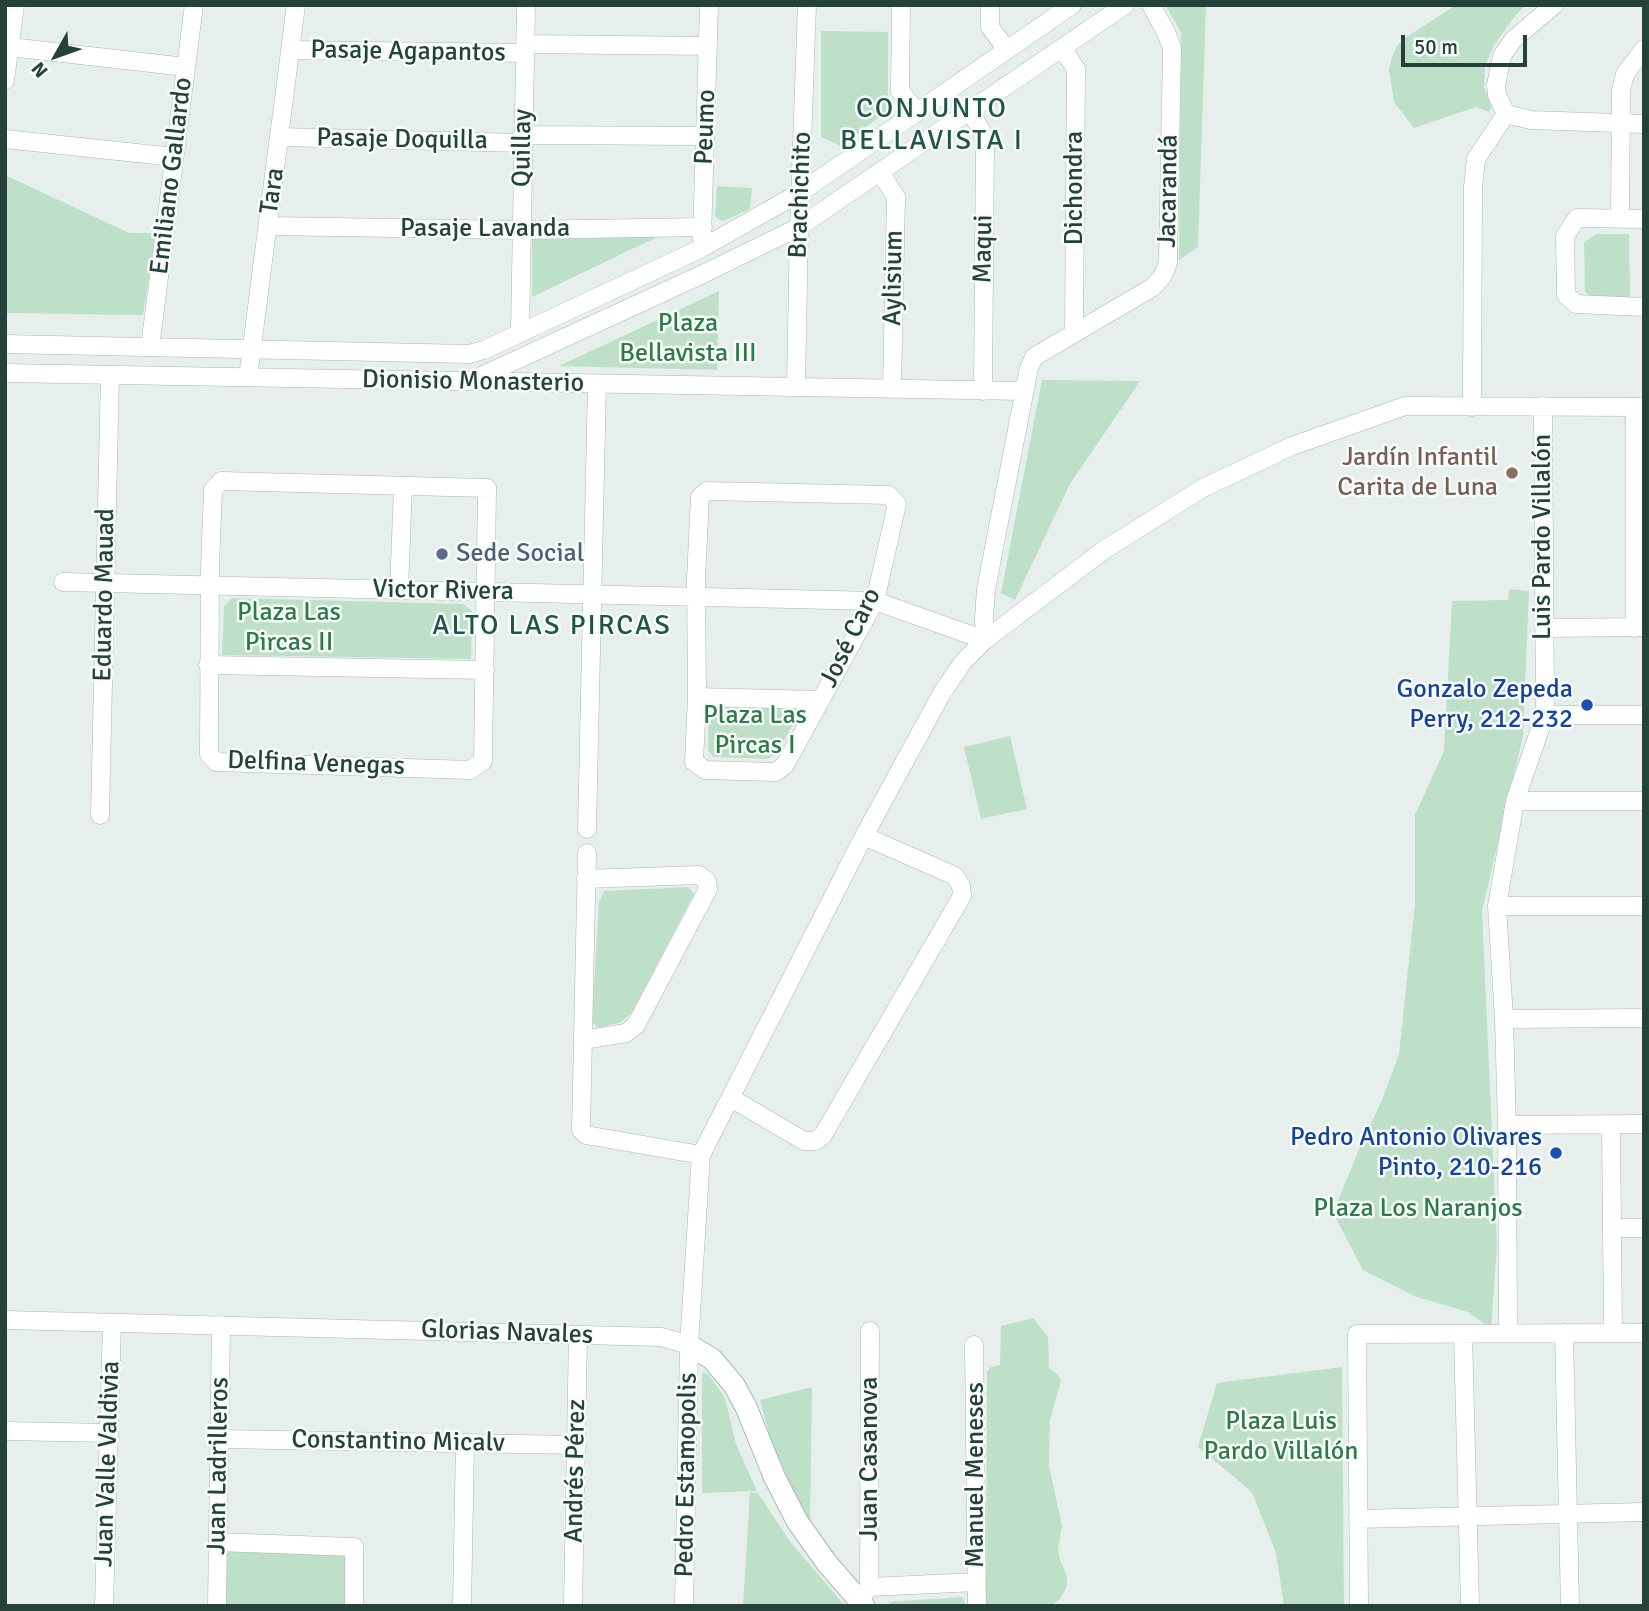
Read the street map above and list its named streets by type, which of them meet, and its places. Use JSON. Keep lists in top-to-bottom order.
{
  "streets": {
    "street": [
      "Pasaje Agapantos",
      "Peumo",
      "Pasaje Doquilla",
      "Quillay",
      "Emiliano Gallardo",
      "Dichondra",
      "Tara",
      "Jacarandá",
      "Brachichito",
      "Pasaje Lavanda",
      "Maqui",
      "Aylisium",
      "Dionisio Monasterio",
      "Luis Pardo Villalón",
      "Victor Rivera",
      "Eduardo Mauad",
      "José Caro",
      "Delfina Venegas",
      "Glorias Navales",
      "Constantino Micalv",
      "Juan Casanova",
      "Juan Valle Valdivia",
      "Juan Ladrilleros",
      "Andrés Pérez",
      "Pedro Estamopolis",
      "Manuel Meneses"
    ]
  },
  "crossings": [
    ["Pasaje Agapantos", "Peumo"],
    ["Pasaje Agapantos", "Quillay"],
    ["Pasaje Agapantos", "Tara"],
    ["Peumo", "Pasaje Doquilla"],
    ["Peumo", "Pasaje Lavanda"],
    ["Peumo", "Dionisio Monasterio"],
    ["Pasaje Doquilla", "Quillay"],
    ["Pasaje Doquilla", "Tara"],
    ["Quillay", "Pasaje Lavanda"],
    ["Quillay", "Dionisio Monasterio"],
    ["Emiliano Gallardo", "Dionisio Monasterio"],
    ["Dichondra", "Jacarandá"],
    ["Tara", "Pasaje Lavanda"],
    ["Tara", "Dionisio Monasterio"],
    ["Jacarandá", "Dionisio Monasterio"],
    ["Brachichito", "Dionisio Monasterio"],
    ["Maqui", "Dionisio Monasterio"],
    ["Aylisium", "Dionisio Monasterio"],
    ["Dionisio Monasterio", "Eduardo Mauad"],
    ["Victor Rivera", "Eduardo Mauad"],
    ["Victor Rivera", "José Caro"],
    ["Victor Rivera", "Delfina Venegas"],
    ["Glorias Navales", "Juan Casanova"],
    ["Glorias Navales", "Juan Valle Valdivia"],
    ["Glorias Navales", "Juan Ladrilleros"],
    ["Glorias Navales", "Andrés Pérez"],
    ["Glorias Navales", "Pedro Estamopolis"],
    ["Constantino Micalv", "Juan Ladrilleros"],
    ["Constantino Micalv", "Andrés Pérez"]
  ],
  "districts": ["CONJUNTO BELLAVISTA I", "ALTO LAS PIRCAS"],
  "parks": [
    "Plaza Bellavista III",
    "Plaza Las Pircas II",
    "Plaza Las Pircas I",
    "Plaza Los Naranjos",
    "Plaza Luis Pardo Villalón"
  ],
  "places": [
    "Jardín Infantil Carita de Luna",
    "Sede Social",
    "Gonzalo Zepeda Perry, 212-232",
    "Pedro Antonio Olivares Pinto, 210-216"
  ],
  "scale_bar": "50 m",
  "north": "bottom left"
}
